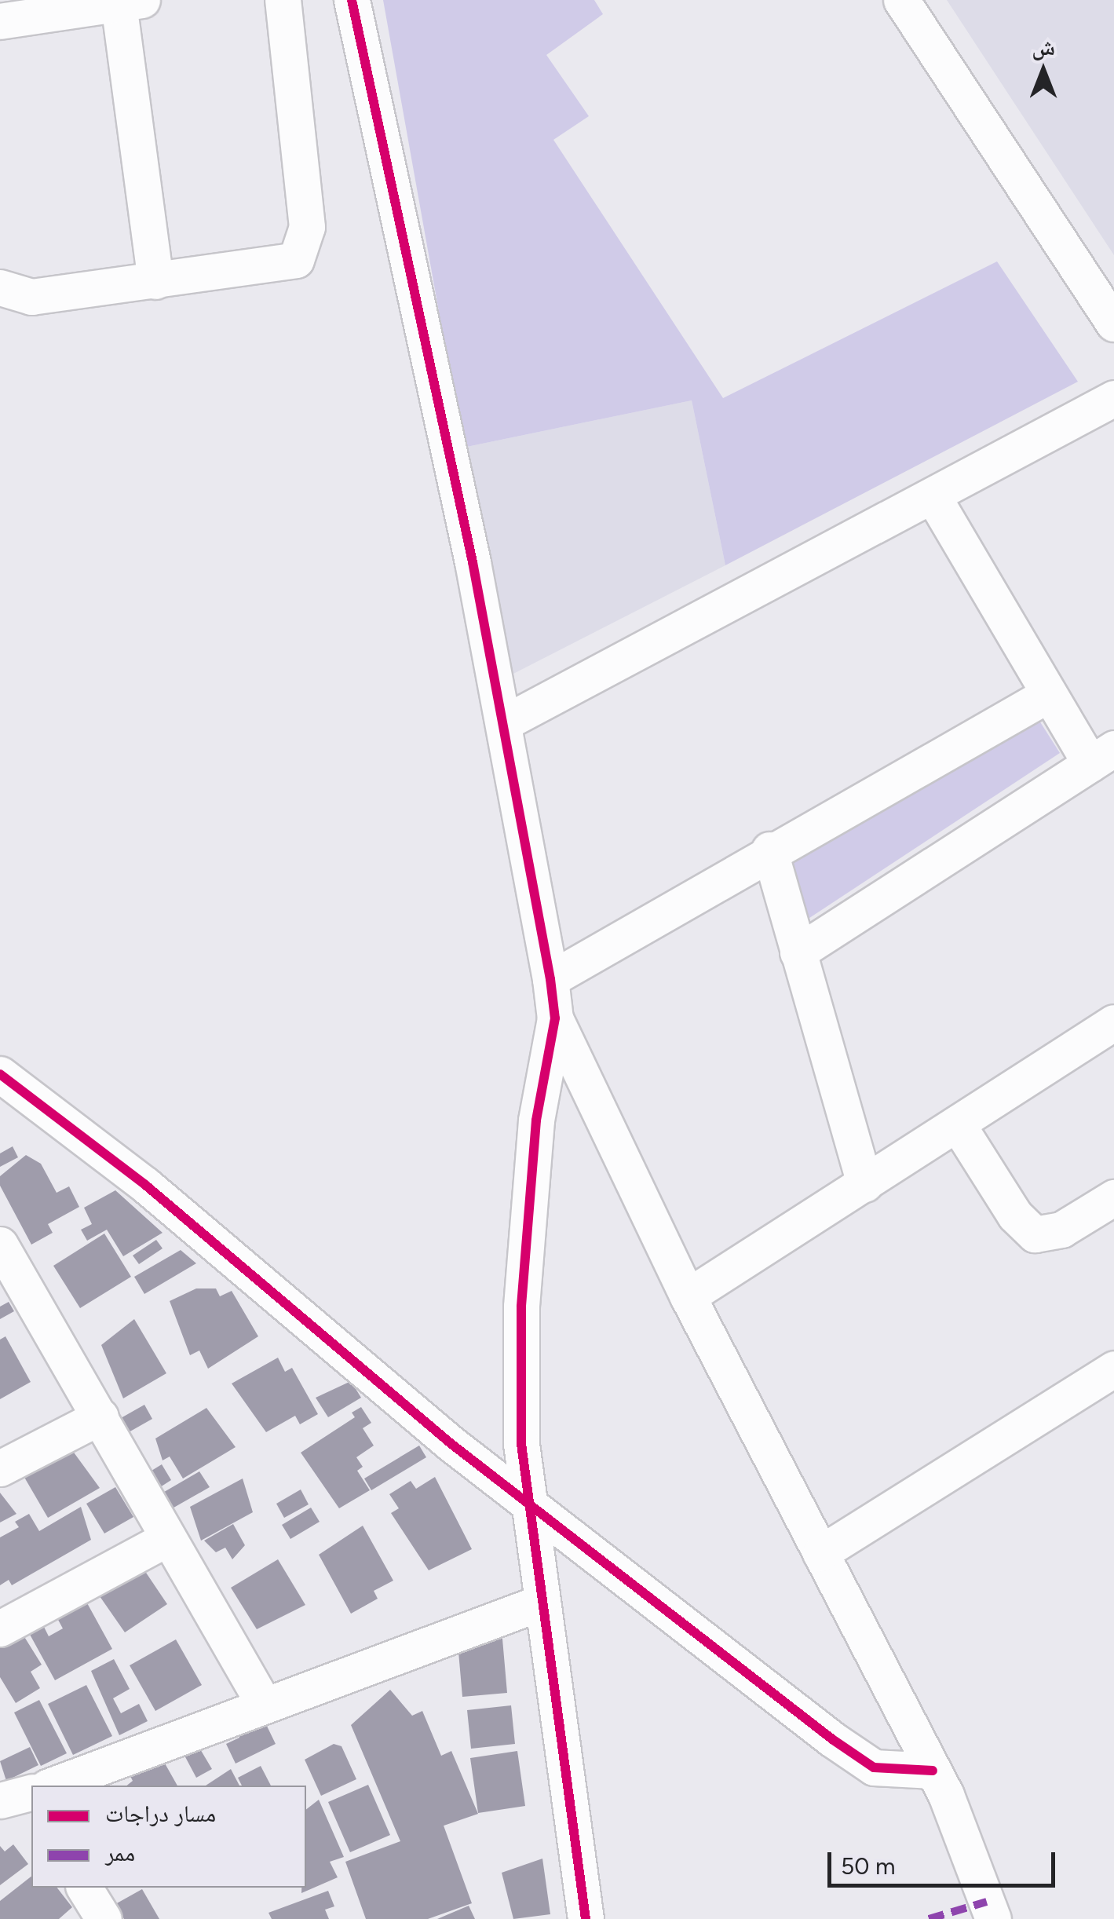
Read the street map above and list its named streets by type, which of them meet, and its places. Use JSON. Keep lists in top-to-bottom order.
{
  "legend": ["مسار دراجات", "ممر"],
  "scale_bar": "50 m",
  "north": "top"
}
